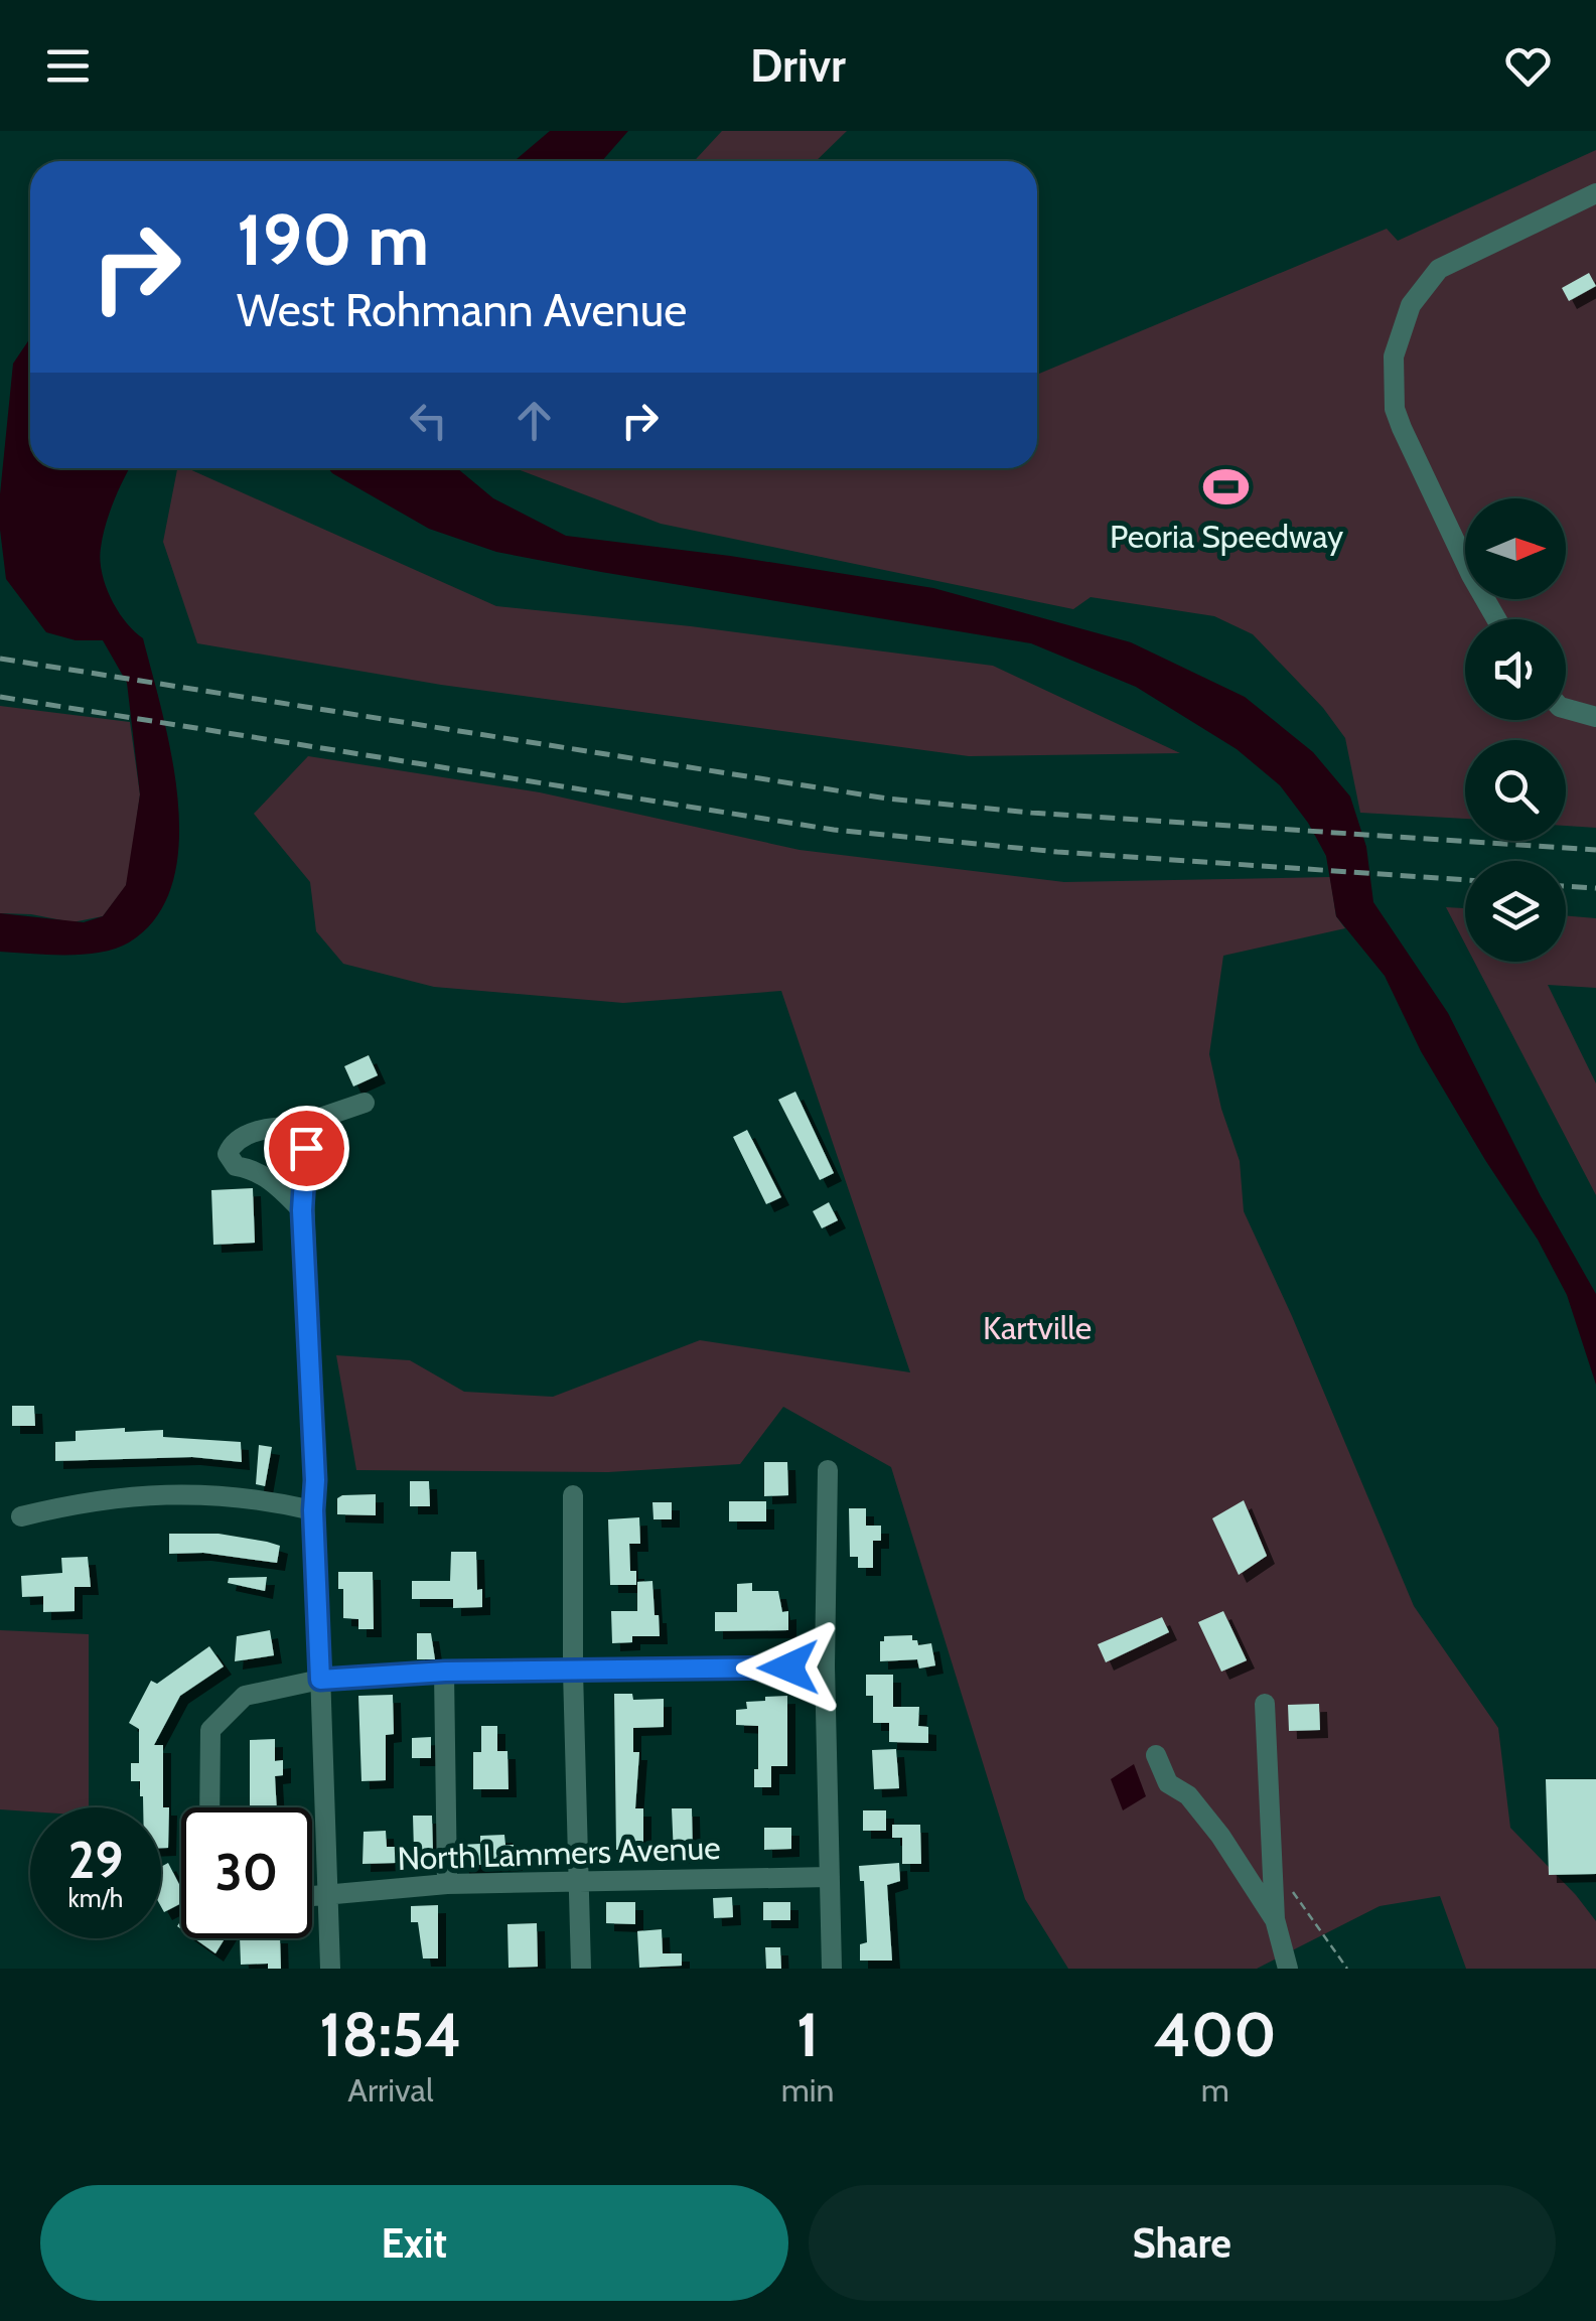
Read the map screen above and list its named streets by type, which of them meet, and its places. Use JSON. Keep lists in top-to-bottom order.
{
  "streets": {
    "street": ["North Lammers Avenue"]
  },
  "parks": ["Kartville"],
  "places": {
    "sports": ["Peoria Speedway"]
  },
  "north": "right",
  "page": {
    "header": "Drivr",
    "turn": ["190 m", "West Rohmann Avenue"],
    "speed": "29 km/h",
    "limit": "30",
    "eta": [
      "18:54",
      "Arrival",
      "1",
      "min",
      "400",
      "m"
    ],
    "buttons": ["Exit", "Share"]
  }
}
